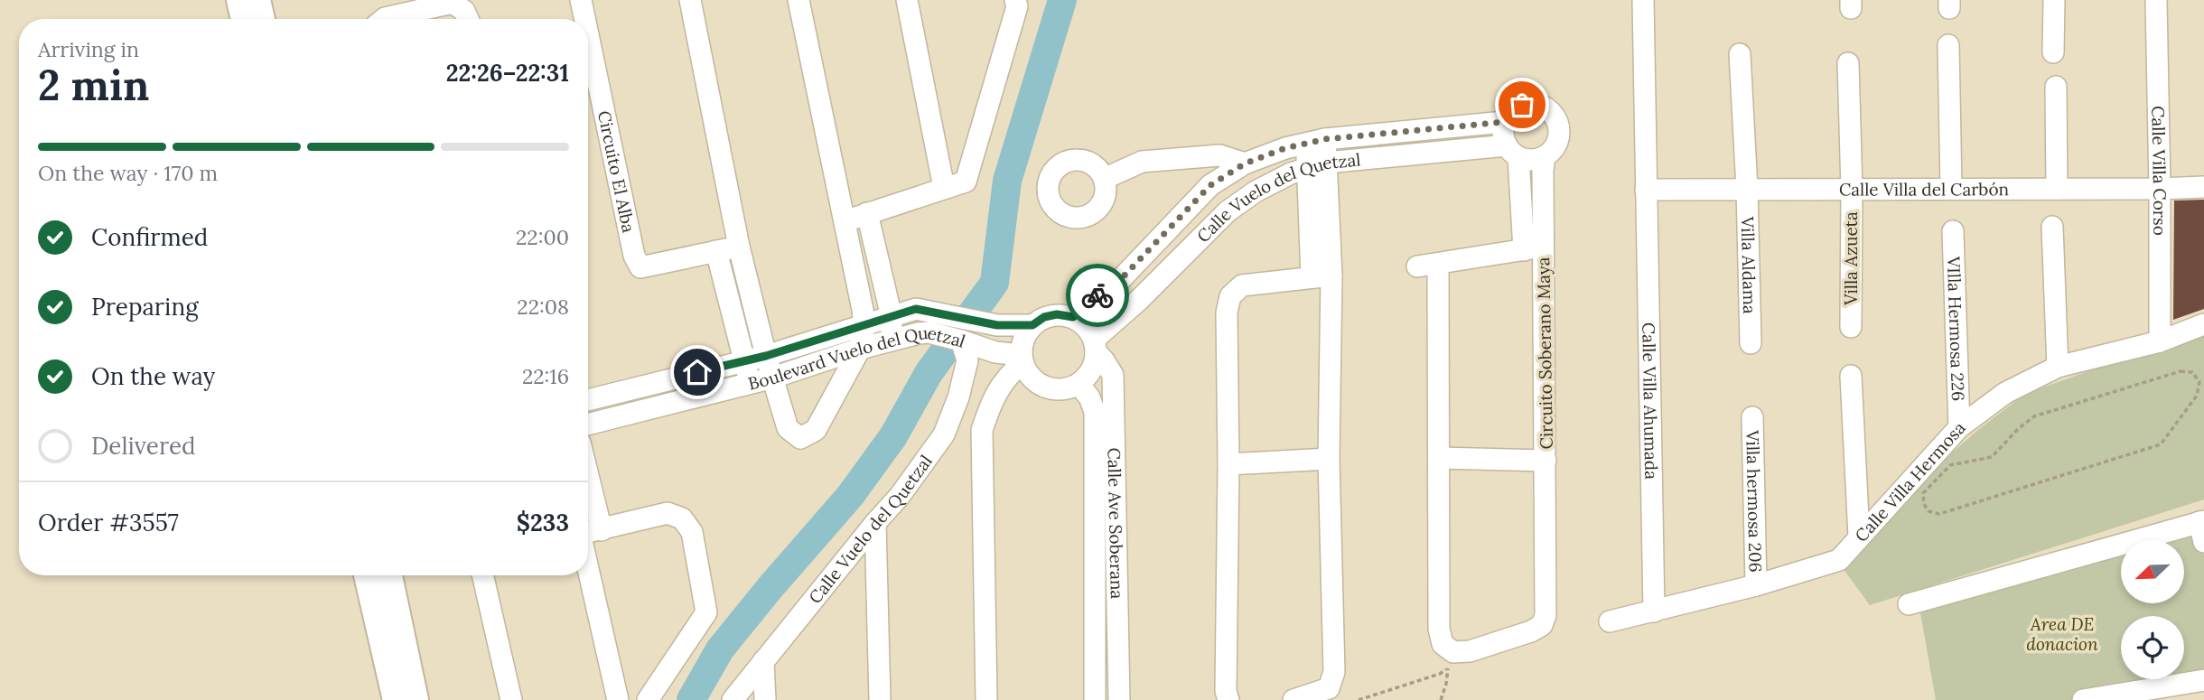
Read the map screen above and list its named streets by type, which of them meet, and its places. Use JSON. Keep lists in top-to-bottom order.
{
  "streets": {
    "street": [
      "Calle Villa Corso",
      "Circuito El Alba",
      "Calle Villa del Carbón",
      "Calle Vuelo del Quetzal",
      "Villa Azueta",
      "Villa Aldama",
      "VIlla Hermosa 226",
      "Circuito Soberano Maya",
      "Boulevard Vuelo del Quetzal",
      "Calle Villa Ahumada",
      "Calle Villa Hermosa",
      "Villa hermosa 206",
      "Calle Ave Soberana"
    ]
  },
  "crossings": [
    ["Calle Villa Corso", "Calle Villa del Carbón"],
    ["Calle Villa Corso", "Calle Villa Hermosa"],
    ["Calle Villa del Carbón", "Villa Azueta"],
    ["Calle Villa del Carbón", "Villa Aldama"],
    ["Calle Villa del Carbón", "Calle Villa Ahumada"],
    ["Calle Vuelo del Quetzal", "Circuito Soberano Maya"],
    ["Calle Vuelo del Quetzal", "Boulevard Vuelo del Quetzal"],
    ["Calle Vuelo del Quetzal", "Calle Ave Soberana"],
    ["VIlla Hermosa 226", "Calle Villa Hermosa"],
    ["Boulevard Vuelo del Quetzal", "Calle Ave Soberana"],
    ["Calle Villa Ahumada", "Calle Villa Hermosa"],
    ["Calle Villa Hermosa", "Villa hermosa 206"]
  ],
  "parks": ["Area DE donacion"],
  "north": "bottom left",
  "page": {
    "heading": ["2 min", "Arriving in", "22:26–22:31"],
    "panel": ["Order #3557", "$233"],
    "bar": "On the way · 170 m",
    "list": [
      ["Confirmed", "22:00"],
      ["Preparing", "22:08"],
      ["On the way", "22:16"],
      "Delivered"
    ]
  }
}
